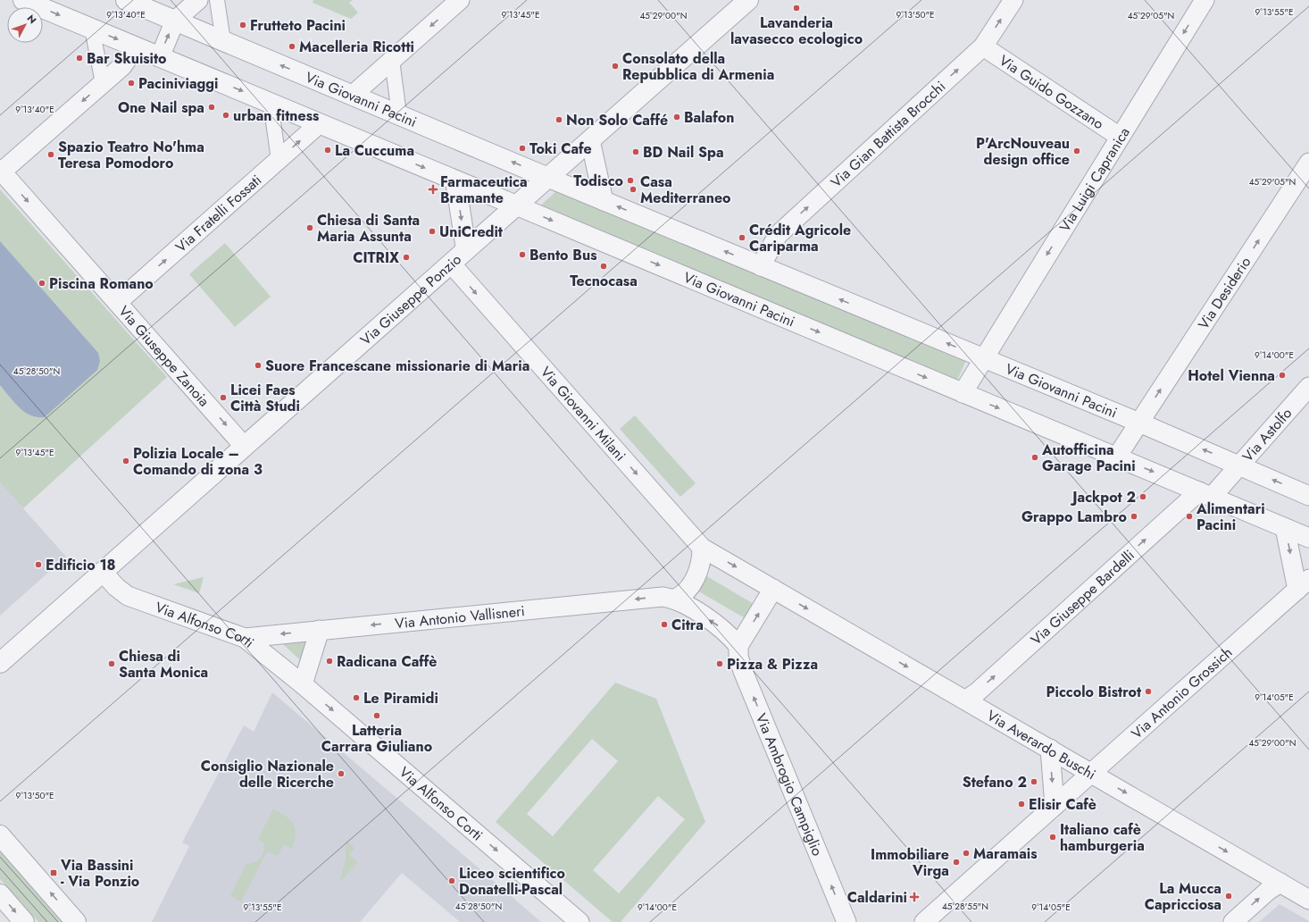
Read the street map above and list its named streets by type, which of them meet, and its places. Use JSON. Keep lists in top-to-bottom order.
{
  "streets": {
    "street": [
      "Via Guido Gozzano",
      "Via Giovanni Pacini",
      "Via Gian Battista Brocchi",
      "Via Luigi Capranica",
      "Via Fratelli Fossati",
      "Via Desiderio",
      "Via Giuseppe Ponzio",
      "Via Giuseppe Zanoia",
      "Via Giovanni Milani",
      "Via Astolfo",
      "Via Giuseppe Bardelli",
      "Via Antonio Vallisneri",
      "Via Alfonso Corti",
      "Via Antonio Grossich",
      "Via Averardo Buschi",
      "Via Ambrogio Campiglio"
    ]
  },
  "crossings": [
    ["Via Guido Gozzano", "Via Gian Battista Brocchi"],
    ["Via Guido Gozzano", "Via Luigi Capranica"],
    ["Via Giovanni Pacini", "Via Gian Battista Brocchi"],
    ["Via Giovanni Pacini", "Via Luigi Capranica"],
    ["Via Giovanni Pacini", "Via Fratelli Fossati"],
    ["Via Giovanni Pacini", "Via Desiderio"],
    ["Via Giovanni Pacini", "Via Giuseppe Ponzio"],
    ["Via Giovanni Pacini", "Via Astolfo"],
    ["Via Giovanni Pacini", "Via Giuseppe Bardelli"],
    ["Via Fratelli Fossati", "Via Giuseppe Zanoia"],
    ["Via Giuseppe Ponzio", "Via Giuseppe Zanoia"],
    ["Via Giuseppe Ponzio", "Via Giovanni Milani"],
    ["Via Giuseppe Ponzio", "Via Alfonso Corti"],
    ["Via Giovanni Milani", "Via Averardo Buschi"],
    ["Via Giuseppe Bardelli", "Via Averardo Buschi"],
    ["Via Antonio Vallisneri", "Via Alfonso Corti"],
    ["Via Antonio Grossich", "Via Averardo Buschi"]
  ],
  "one_way": [
    "Via Gian Battista Brocchi",
    "Via Luigi Capranica",
    "Via Fratelli Fossati",
    "Via Desiderio",
    "Via Giuseppe Zanoia",
    "Via Giovanni Milani",
    "Via Giuseppe Bardelli",
    "Via Antonio Vallisneri",
    "Via Alfonso Corti",
    "Via Averardo Buschi",
    "Via Ambrogio Campiglio"
  ],
  "places": {
    "other": [
      "Lavanderia lavasecco ecologico",
      "Frutteto Pacini",
      "Macelleria Ricotti",
      "Bar Skuisito",
      "Consolato della Repubblica di Armenia",
      "Paciniviaggi",
      "One Nail spa",
      "urban fitness",
      "Balafon",
      "Non Solo Caffé",
      "Toki Cafe",
      "La Cuccuma",
      "P'ArcNouveau design office",
      "BD Nail Spa",
      "Spazio Teatro No'hma Teresa Pomodoro",
      "Todisco",
      "Casa Mediterraneo",
      "Chiesa di Santa Maria Assunta",
      "UniCredit",
      "Crédit Agricole Cariparma",
      "Bento Bus",
      "CITRIX",
      "Tecnocasa",
      "Piscina Romano",
      "Suore Francescane missionarie di Maria",
      "Hotel Vienna",
      "Licei Faes Città Studi",
      "Autofficina Garage Pacini",
      "Polizia Locale – Comando di zona 3",
      "Jackpot 2",
      "Grappo Lambro",
      "Alimentari Pacini",
      "Edificio 18",
      "Citra",
      "Radicana Caffè",
      "Chiesa di Santa Monica",
      "Pizza & Pizza",
      "Piccolo Bistrot",
      "Le Piramidi",
      "Latteria Carrara Giuliano",
      "Consiglio Nazionale delle Ricerche",
      "Stefano 2",
      "Elisir Cafè",
      "Italiano cafè hamburgeria",
      "Maramais",
      "Immobiliare Virga",
      "Liceo scientifico Donatelli-Pascal",
      "La Mucca Capricciosa"
    ],
    "health": ["Farmaceutica Bramante", "Caldarini"],
    "transit": ["Via Bassini - Via Ponzio"]
  },
  "north": "top right",
  "coordinates": [
    "9°13'55\"E",
    "9°13'40\"E",
    "9°13'45\"E",
    "9°13'50\"E",
    "45°29'00\"N",
    "45°29'05\"N",
    "9°14'00\"E",
    "45°28'50\"N",
    "9°14'05\"E",
    "45°28'55\"N"
  ]
}
